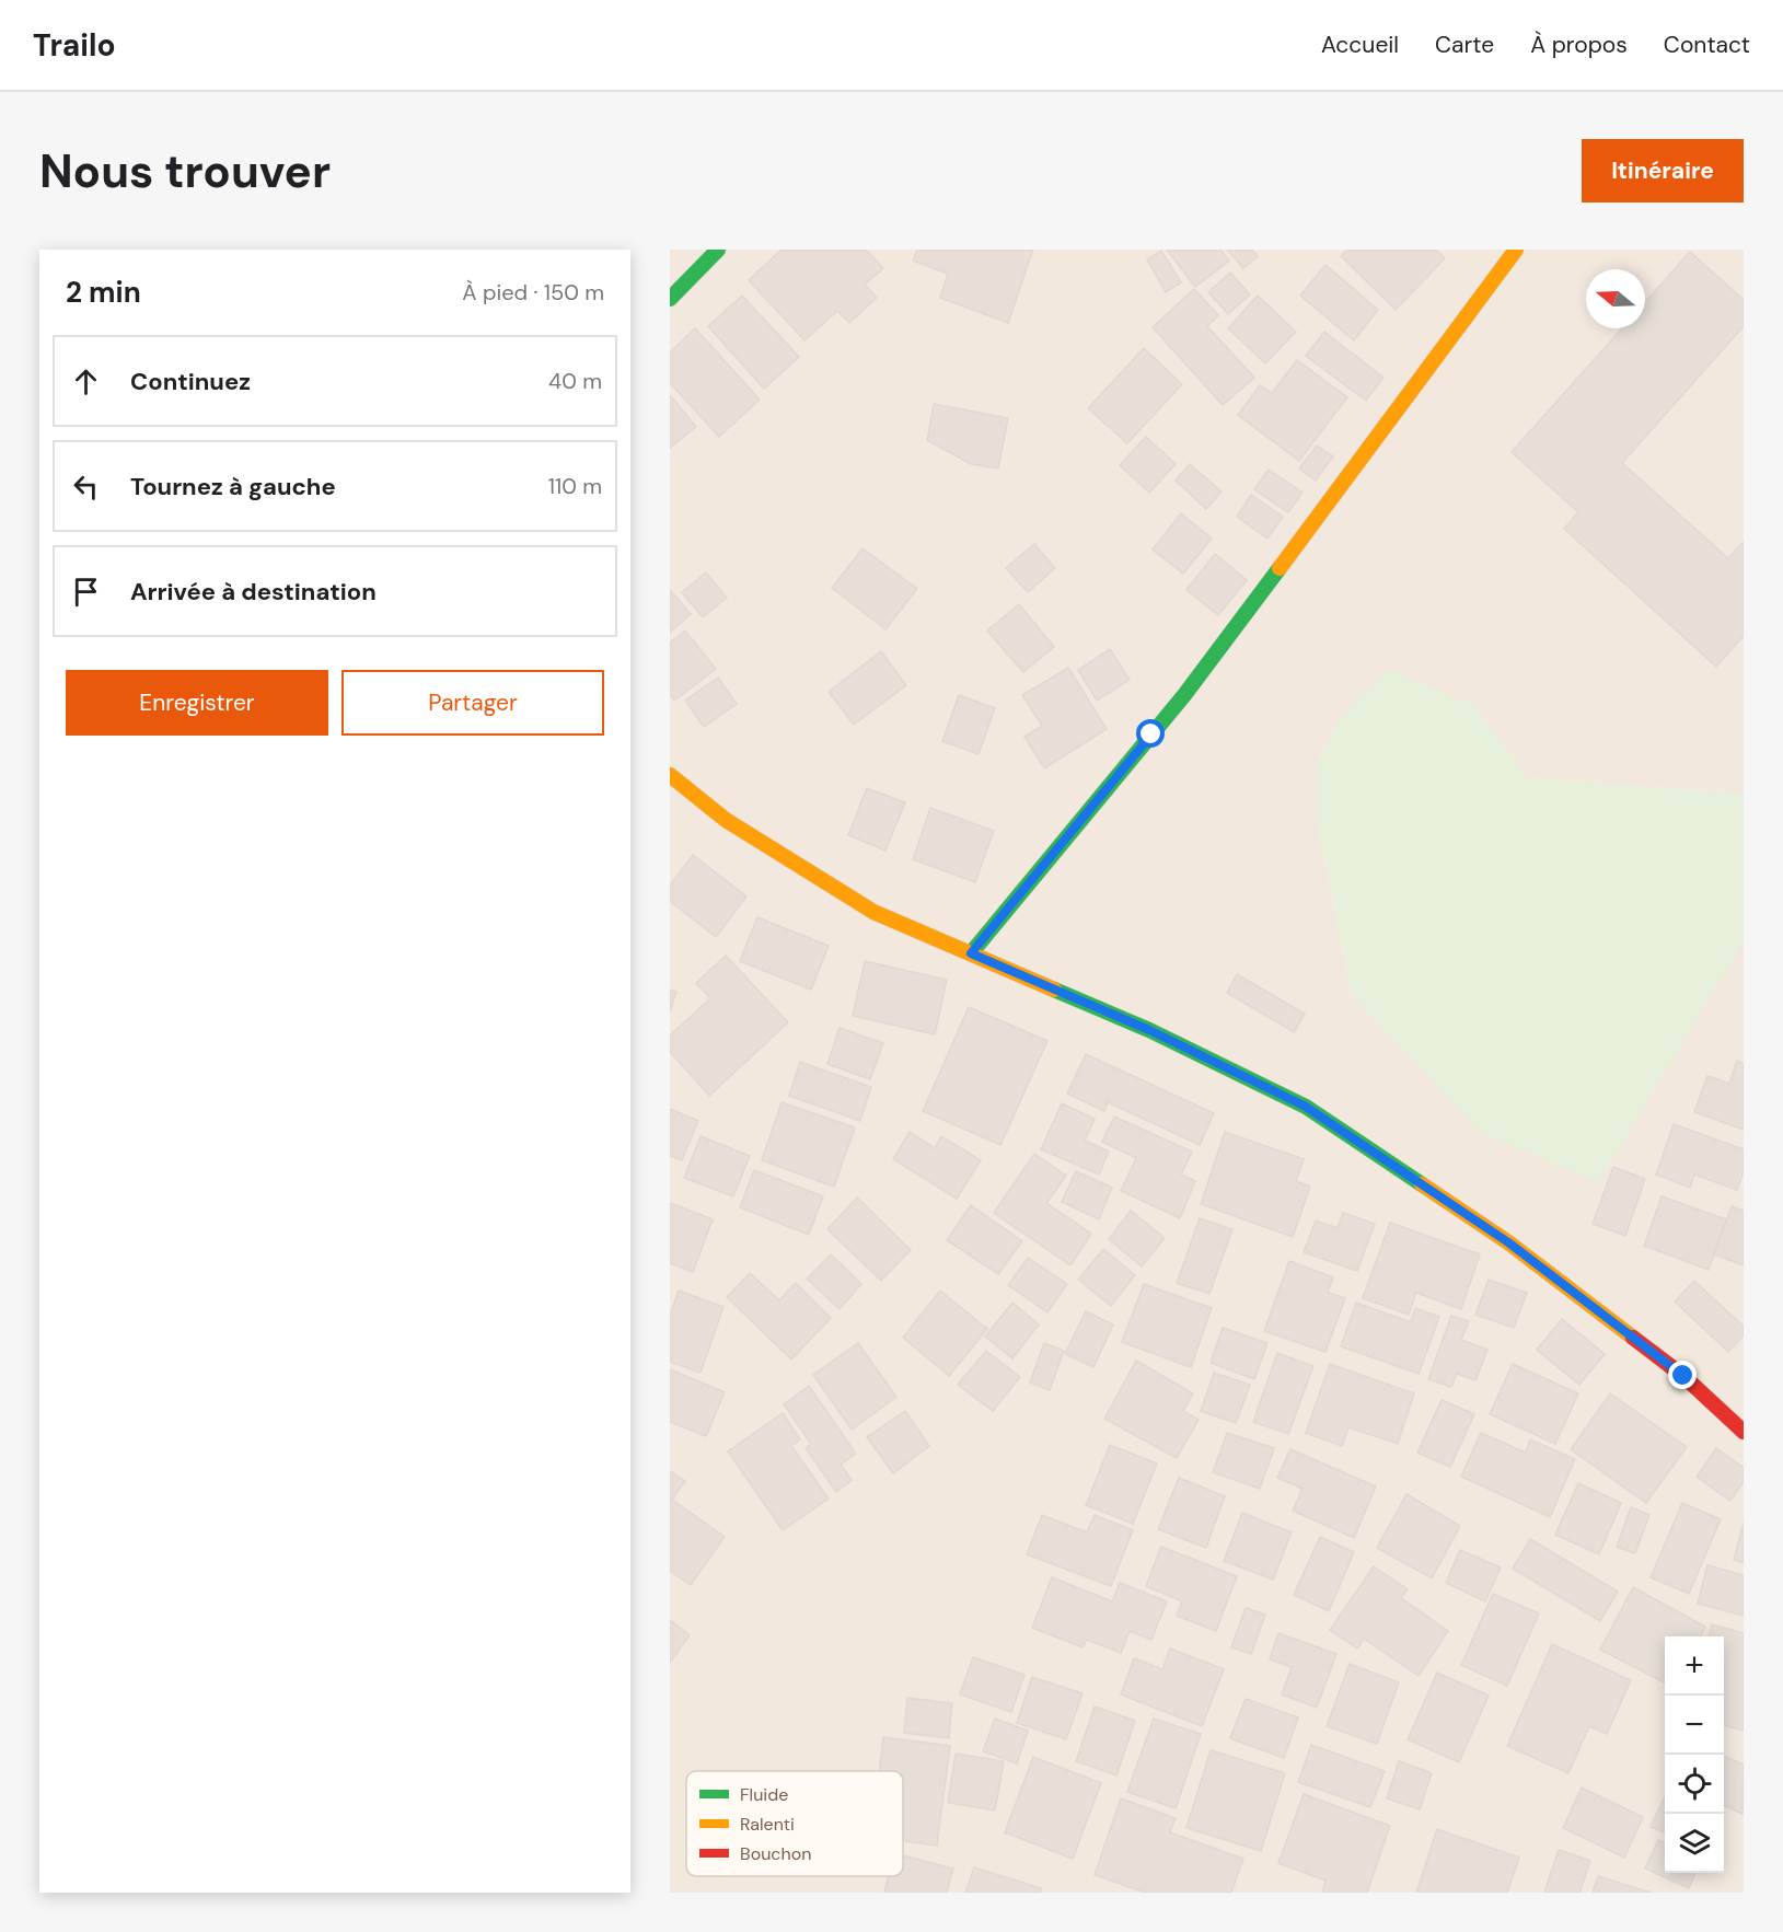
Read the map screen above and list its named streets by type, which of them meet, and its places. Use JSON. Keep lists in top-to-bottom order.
{
  "legend": ["Fluide", "Ralenti", "Bouchon"],
  "north": "left",
  "page": {
    "header": "Trailo",
    "nav": [
      "Accueil",
      "Carte",
      "À propos",
      "Contact"
    ],
    "buttons": [
      "Itinéraire",
      ["Enregistrer", "Partager"]
    ],
    "title": "Nous trouver",
    "heading": ["2 min", "À pied · 150 m"],
    "list": [
      ["Continuez", "40 m"],
      ["Tournez à gauche", "110 m"],
      "Arrivée à destination"
    ],
    "map_buttons": ["+", "−"]
  }
}
